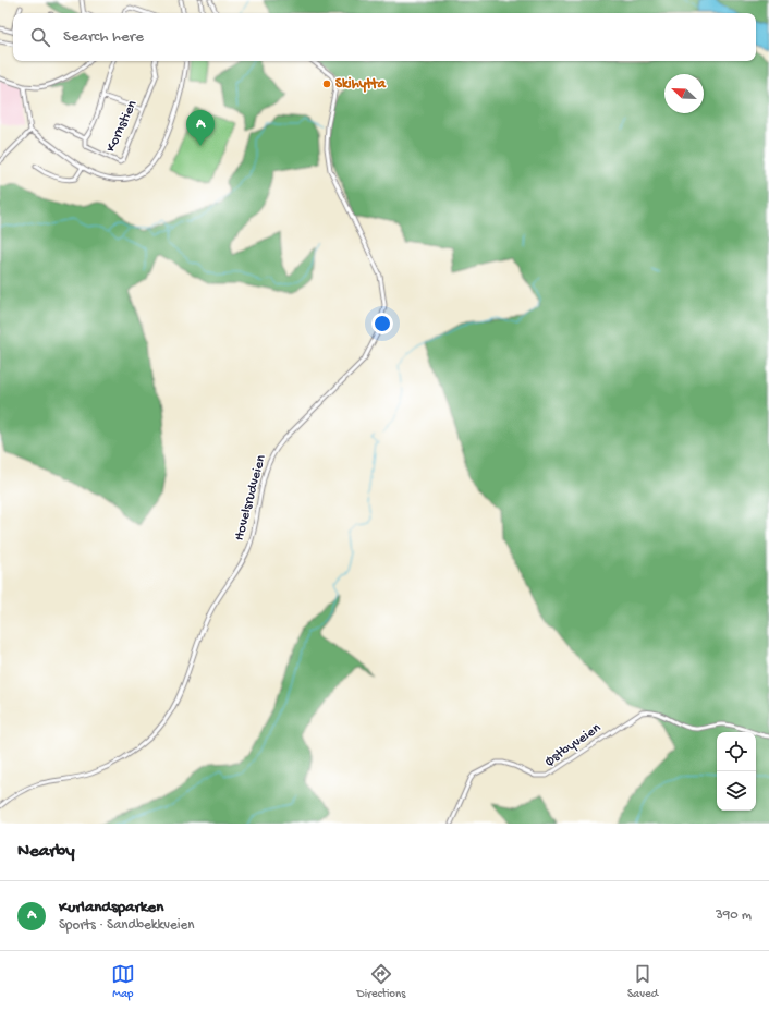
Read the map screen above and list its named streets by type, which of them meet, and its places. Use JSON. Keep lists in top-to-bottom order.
{
  "streets": {
    "street": ["Kornstien", "Hovelsrudveien", "Østbyveien"]
  },
  "places": ["Skihytta"],
  "north": "top left",
  "page": {
    "search": "Search here",
    "pins": "A",
    "heading": "Nearby",
    "list": [
      {
        "mark": "A",
        "name": "Kurlandsparken",
        "note": "Sports · Sandbekkveien",
        "value": "390 m"
      }
    ],
    "nav": ["Map", "Directions", "Saved"]
  }
}
